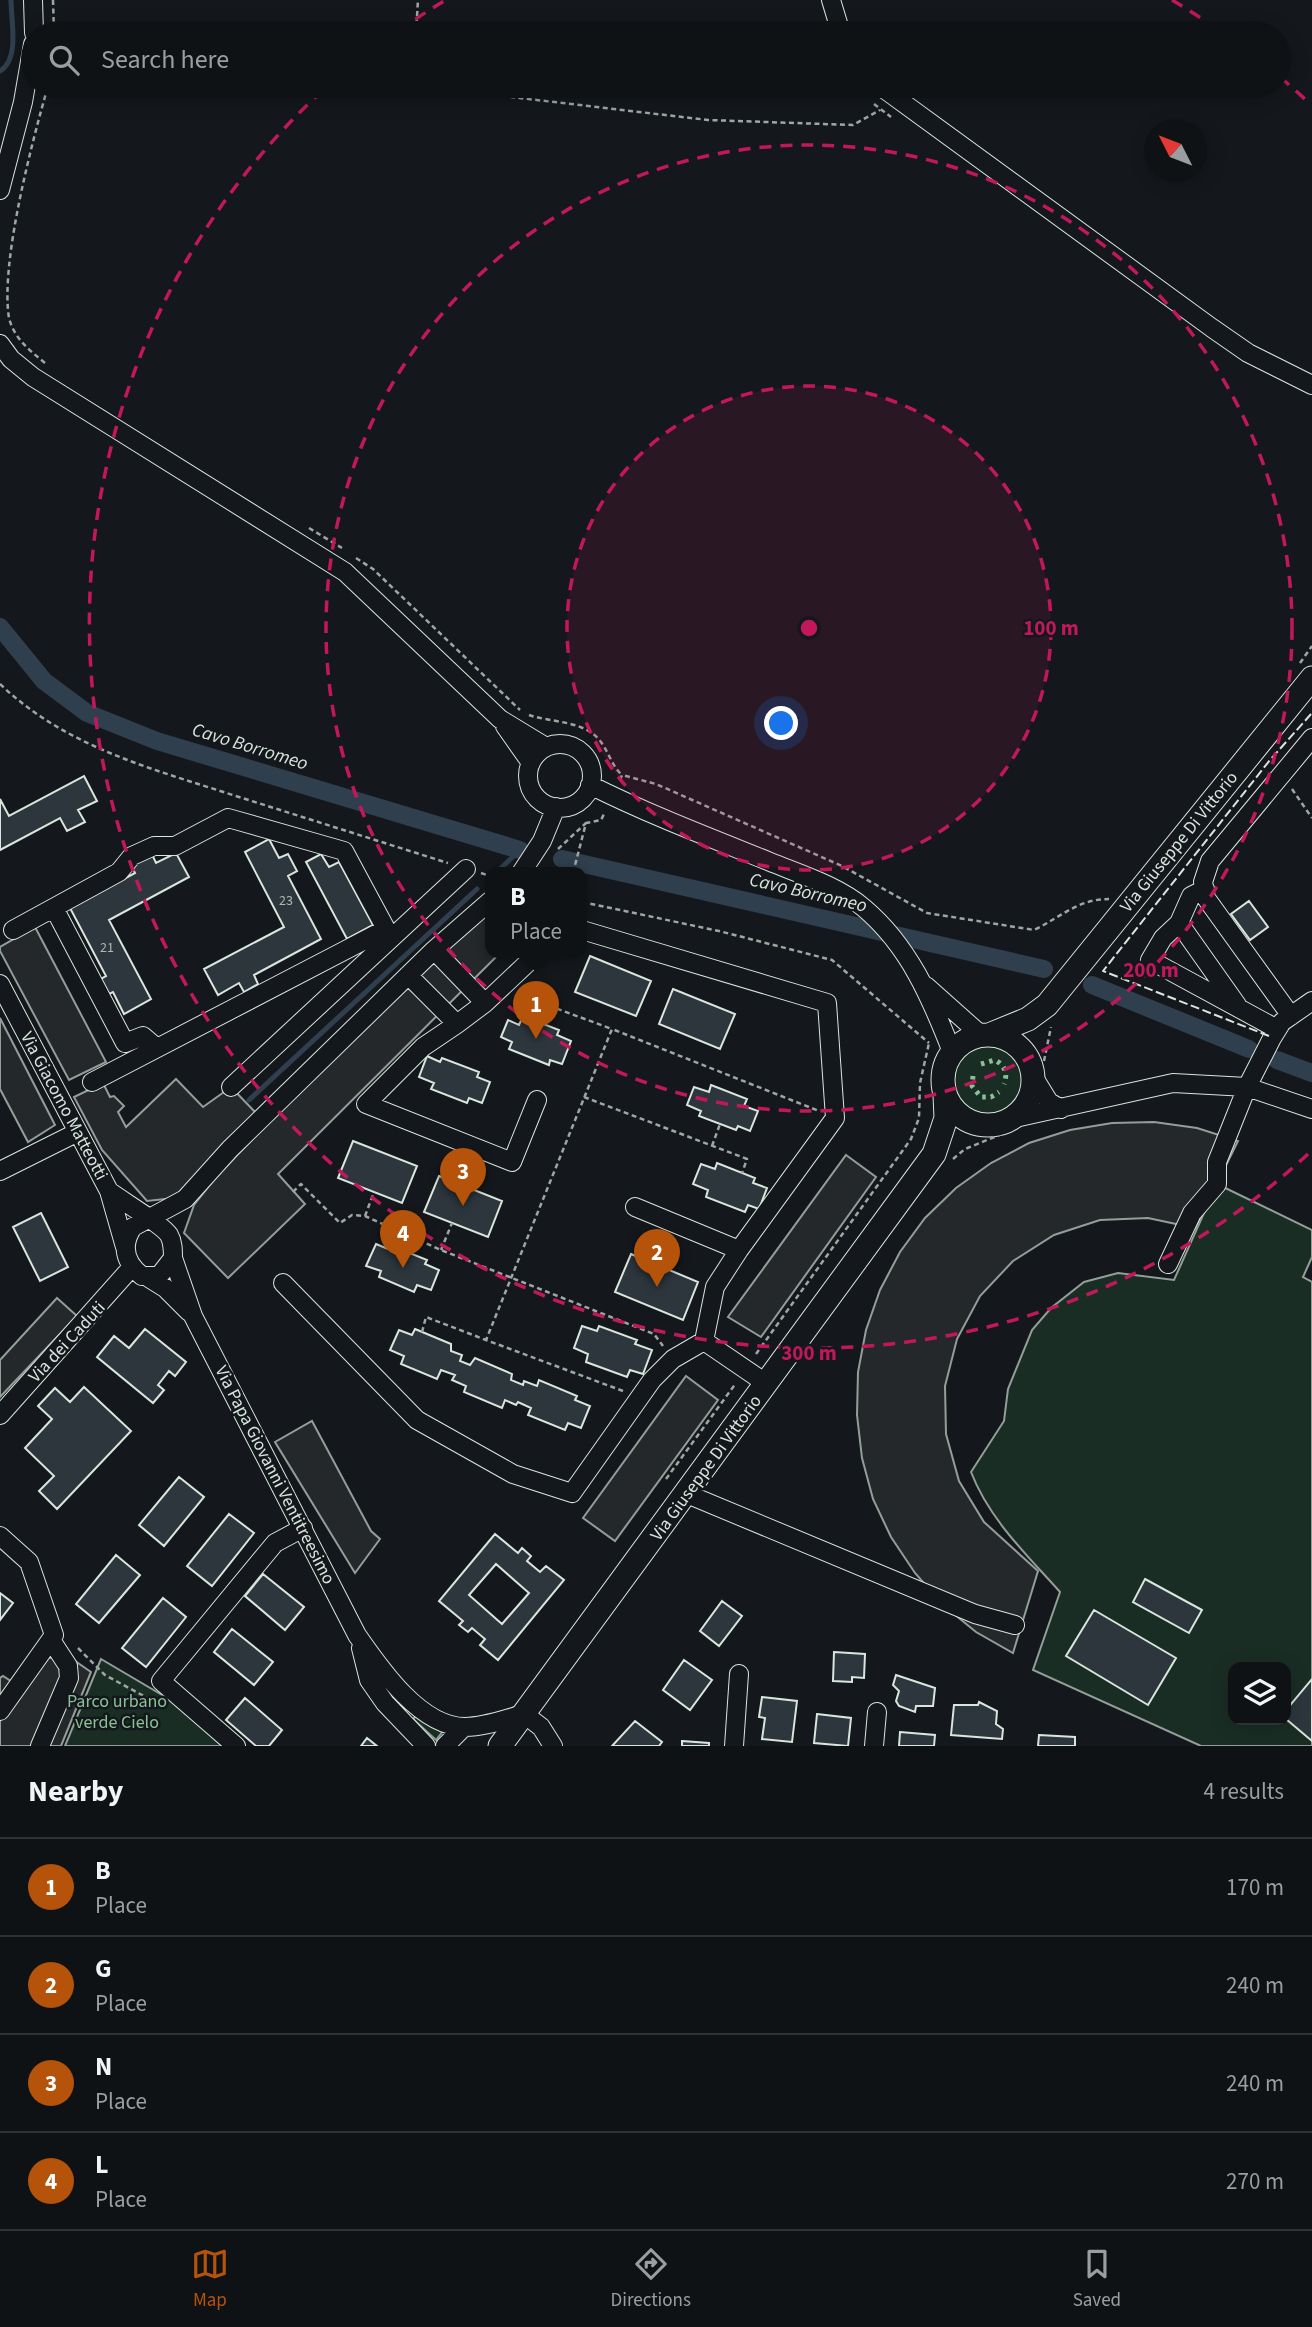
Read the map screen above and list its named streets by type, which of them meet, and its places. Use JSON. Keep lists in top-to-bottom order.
{
  "streets": {
    "main road": ["Via Giuseppe Di Vittorio"],
    "street": ["Via Giacomo Matteotti", "Via dei Caduti", "Via Papa Giovanni Ventitreesimo"]
  },
  "crossings": [
    ["Via Giacomo Matteotti", "Via dei Caduti"],
    ["Via Giacomo Matteotti", "Via Papa Giovanni Ventitreesimo"],
    ["Via dei Caduti", "Via Papa Giovanni Ventitreesimo"]
  ],
  "water": ["Cavo Borromeo"],
  "parks": ["Parco urbano verde Cielo"],
  "house_numbers": ["23", "21"],
  "north": "top left",
  "page": {
    "search": "Search here",
    "popup": ["B", "Place"],
    "pins": [
      "1",
      "3",
      "4",
      "2"
    ],
    "heading": ["Nearby", "4 results"],
    "list": [
      {
        "mark": "1",
        "name": "B",
        "note": "Place",
        "value": "170 m"
      },
      {
        "mark": "2",
        "name": "G",
        "note": "Place",
        "value": "240 m"
      },
      {
        "mark": "3",
        "name": "N",
        "note": "Place",
        "value": "240 m"
      },
      {
        "mark": "4",
        "name": "L",
        "note": "Place",
        "value": "270 m"
      }
    ],
    "nav": ["Map", "Directions", "Saved"]
  },
  "rings": ["100 m", "200 m", "300 m"]
}
